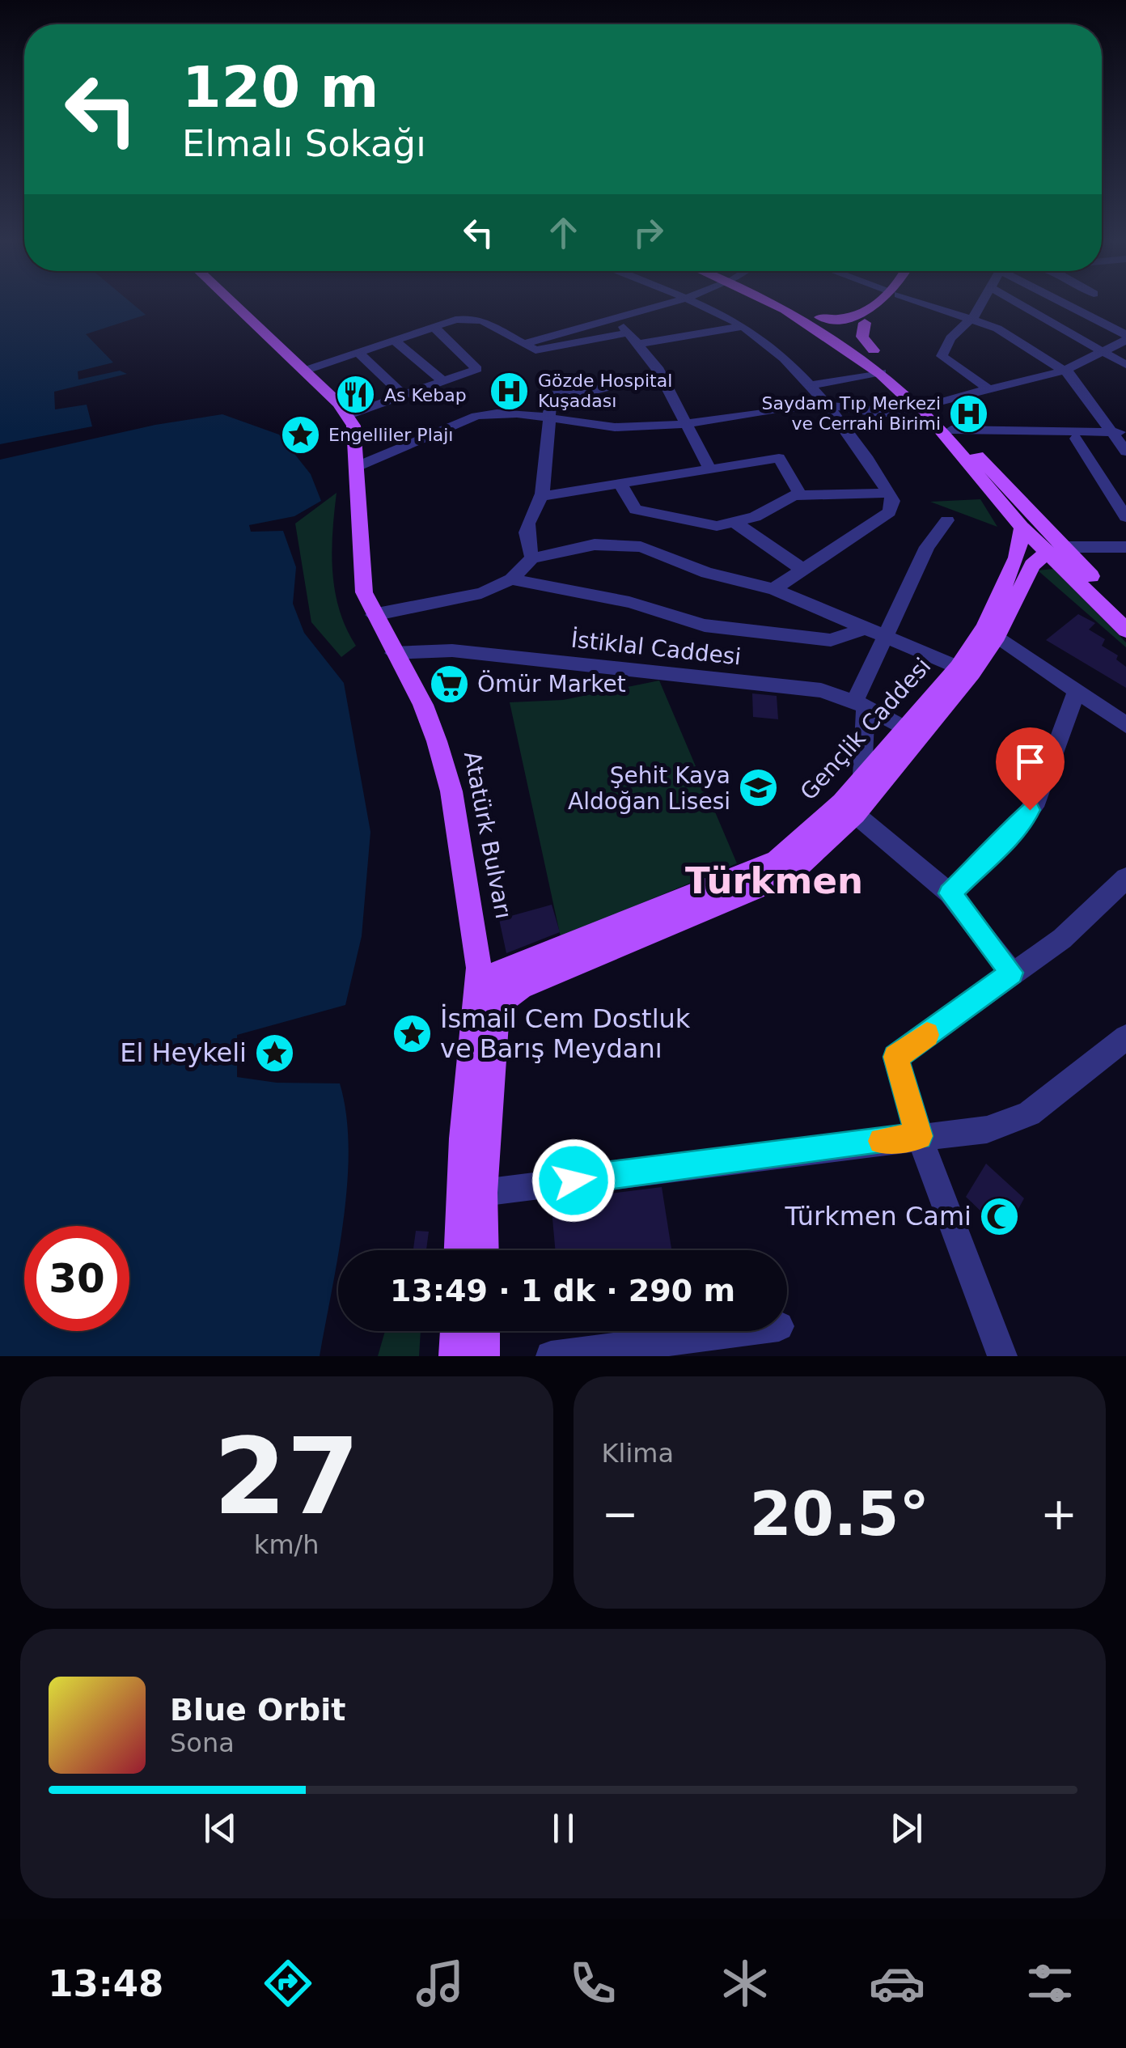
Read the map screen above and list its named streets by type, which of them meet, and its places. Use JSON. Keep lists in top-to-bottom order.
{
  "streets": {
    "main road": ["Gençlik Caddesi", "Atatürk Bulvarı"],
    "street": ["İstiklal Caddesi"]
  },
  "crossings": [
    ["İstiklal Caddesi", "Gençlik Caddesi"],
    ["İstiklal Caddesi", "Atatürk Bulvarı"],
    ["Gençlik Caddesi", "Atatürk Bulvarı"]
  ],
  "districts": ["Türkmen"],
  "places": {
    "hospital": ["Gözde Hospital Kuşadası", "Saydam Tıp Merkezi ve Cerrahi Birimi"],
    "restaurant": ["As Kebap"],
    "place": ["Engelliler Plajı", "İsmail Cem Dostluk ve Barış Meydanı", "El Heykeli"],
    "supermarket": ["Ömür Market"],
    "school or university": ["Şehit Kaya Aldoğan Lisesi"],
    "mosque": ["Türkmen Cami"]
  },
  "page": {
    "turn": ["120 m", "Elmalı Sokağı"],
    "limit": "30",
    "trip": "13:49 · 1 dk · 290 m",
    "tile": [
      ["27", "km/h"],
      "Klima"
    ],
    "heat": ["−", "20.5°", "+"],
    "song": ["Blue Orbit", "Sona"],
    "tabs": "13:48"
  }
}
